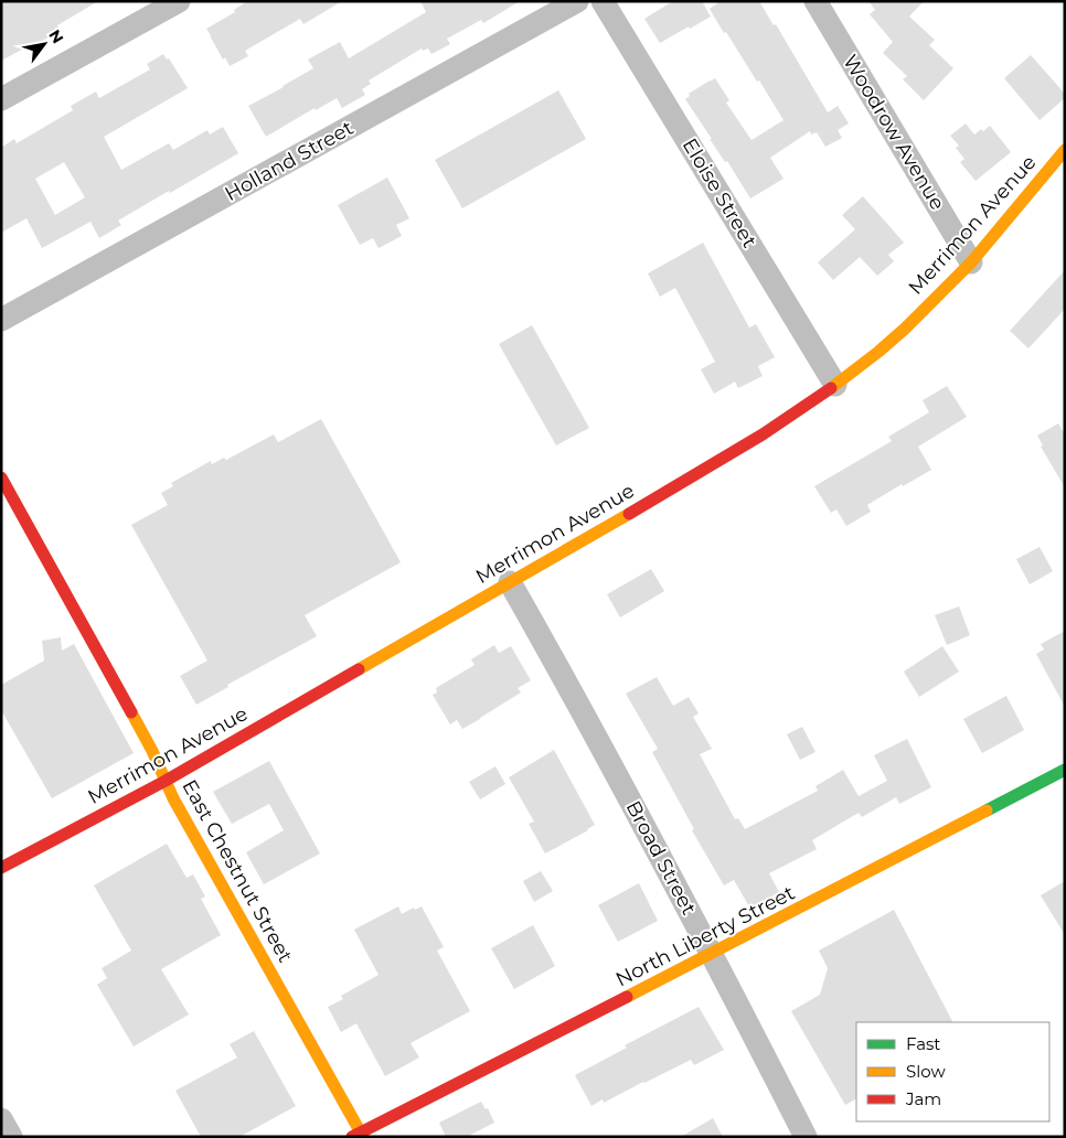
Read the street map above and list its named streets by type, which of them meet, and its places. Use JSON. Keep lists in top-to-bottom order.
{
  "streets": {
    "street": [
      "Woodrow Avenue",
      "Holland Street",
      "Eloise Street",
      "Merrimon Avenue",
      "Broad Street",
      "East Chestnut Street",
      "North Liberty Street"
    ]
  },
  "crossings": [
    ["Woodrow Avenue", "Merrimon Avenue"],
    ["Eloise Street", "Merrimon Avenue"],
    ["Merrimon Avenue", "Broad Street"],
    ["Merrimon Avenue", "East Chestnut Street"],
    ["Broad Street", "North Liberty Street"],
    ["East Chestnut Street", "North Liberty Street"]
  ],
  "legend": ["Fast", "Slow", "Jam"],
  "north": "top right"
}
